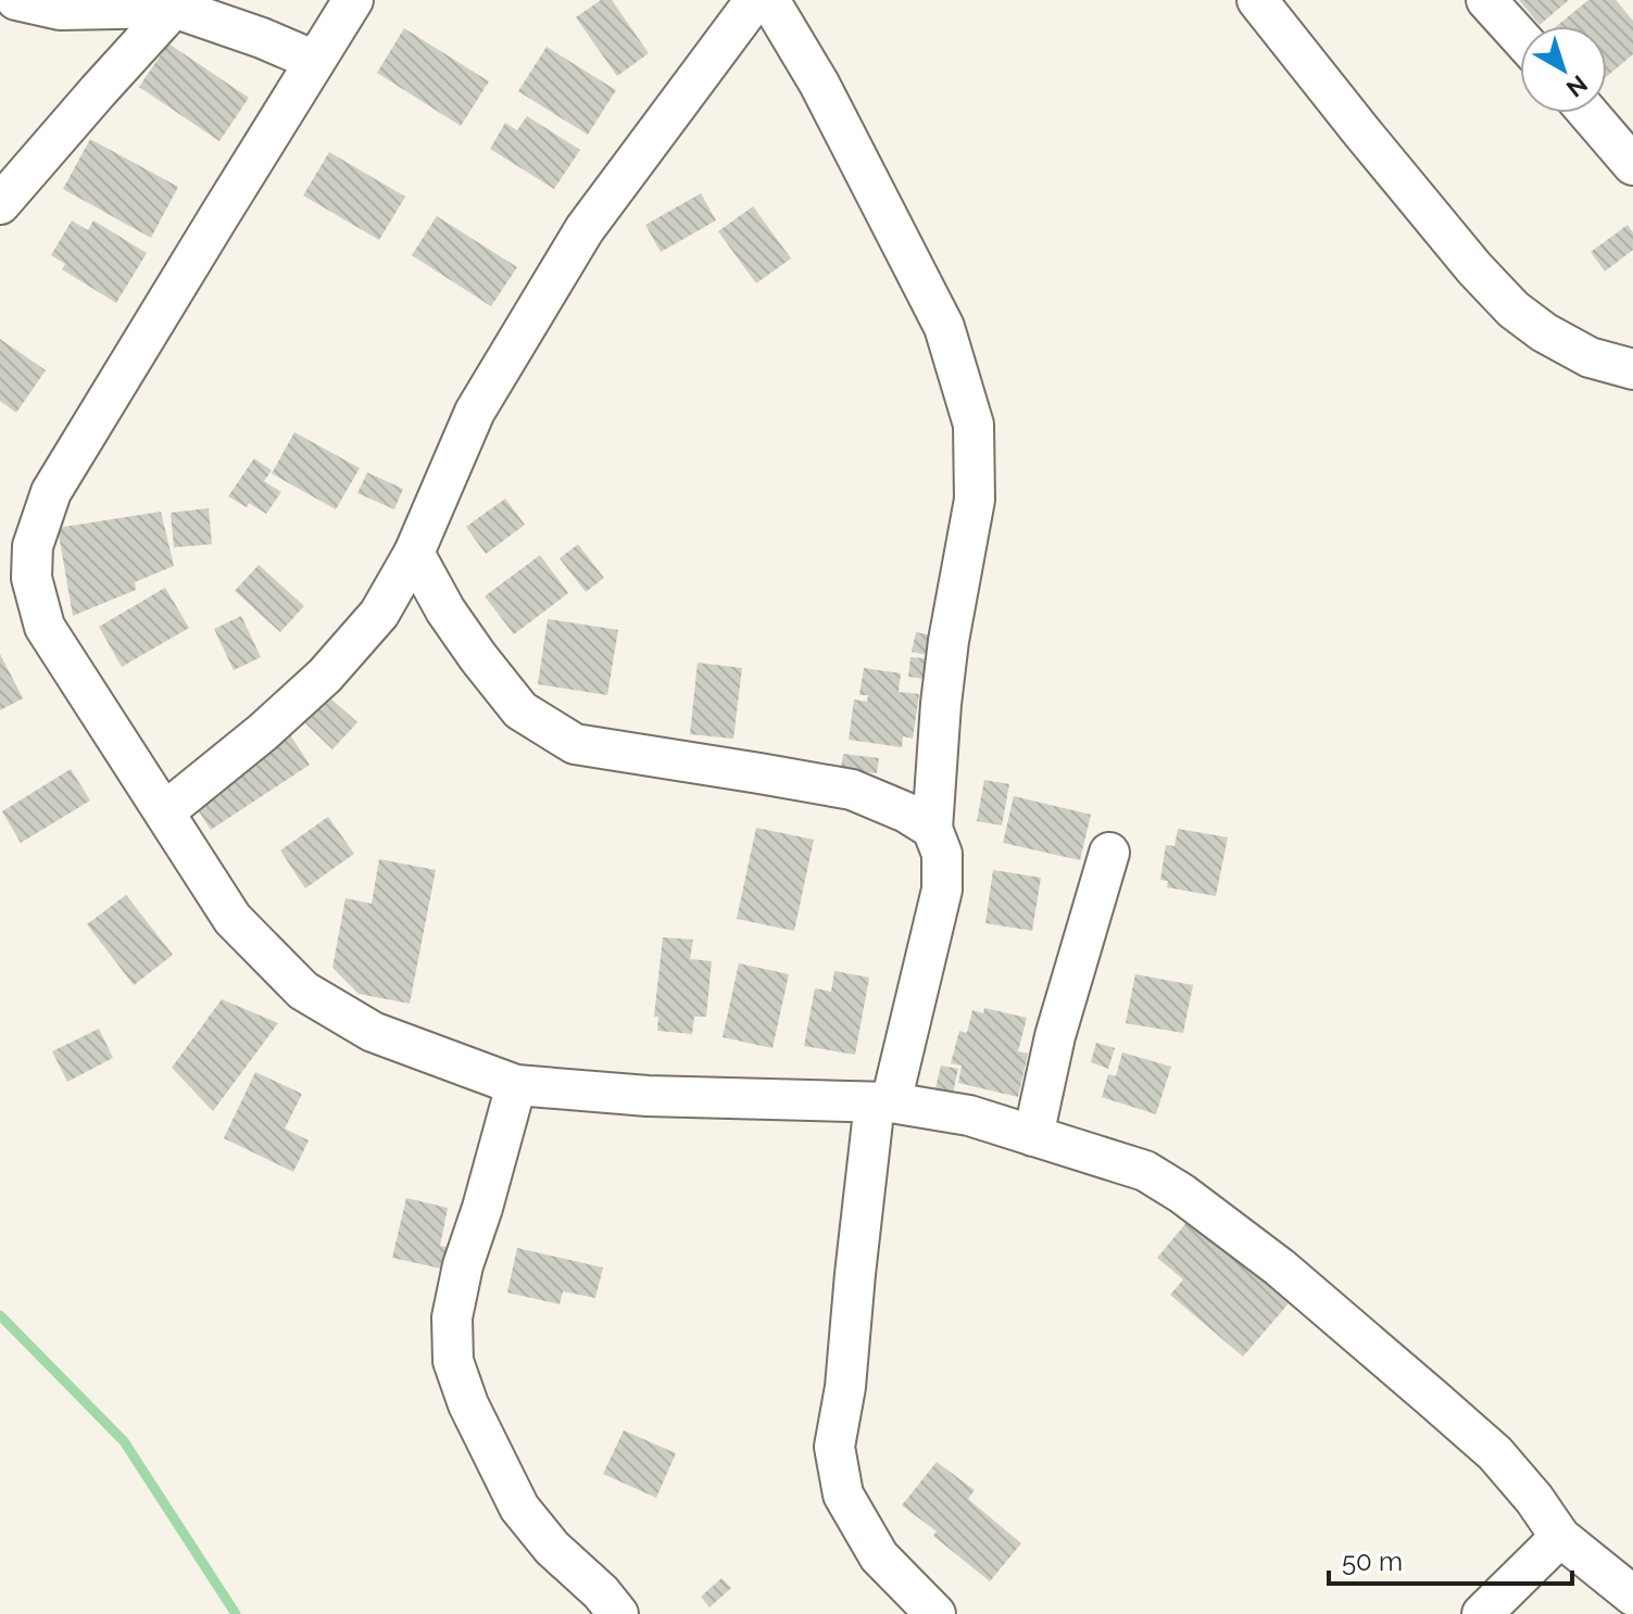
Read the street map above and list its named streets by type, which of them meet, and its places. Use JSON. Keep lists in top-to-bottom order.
{
  "scale_bar": "50 m",
  "north": "bottom right"
}
